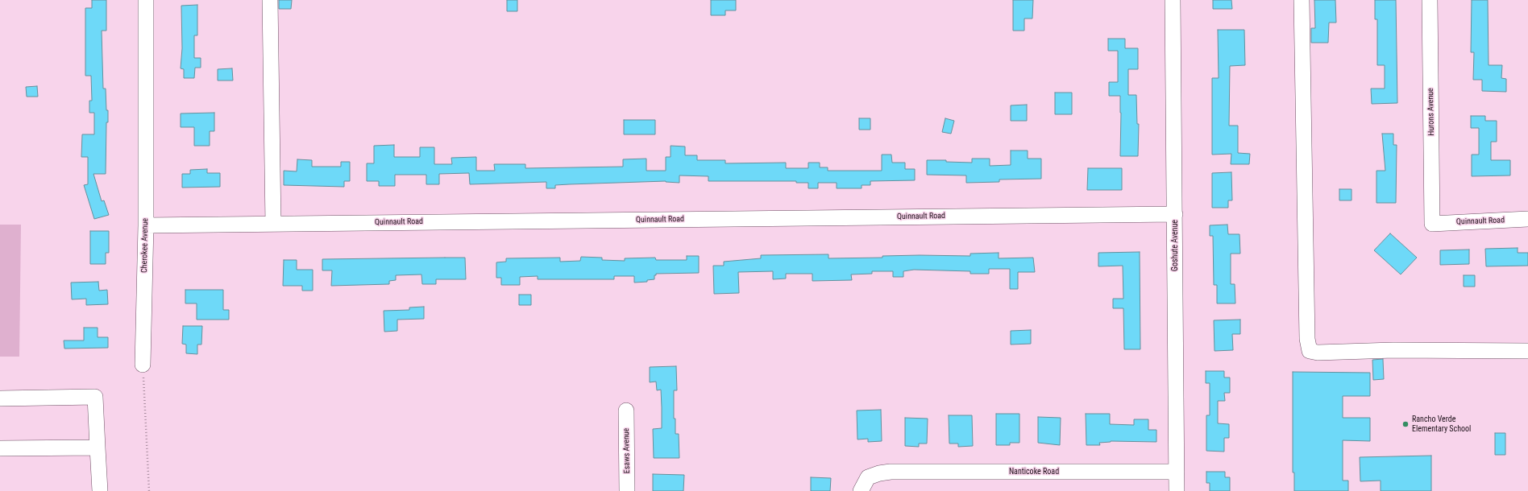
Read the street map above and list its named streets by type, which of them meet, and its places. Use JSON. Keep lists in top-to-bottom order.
{
  "streets": {
    "street": [
      "Hurons Avenue",
      "Quinnault Road",
      "Cherokee Avenue",
      "Goshute Avenue",
      "Esaws Avenue",
      "Nanticoke Road"
    ]
  },
  "crossings": [
    ["Hurons Avenue", "Quinnault Road"],
    ["Quinnault Road", "Cherokee Avenue"],
    ["Quinnault Road", "Goshute Avenue"],
    ["Goshute Avenue", "Nanticoke Road"]
  ],
  "places": ["Rancho Verde Elementary School"]
}
